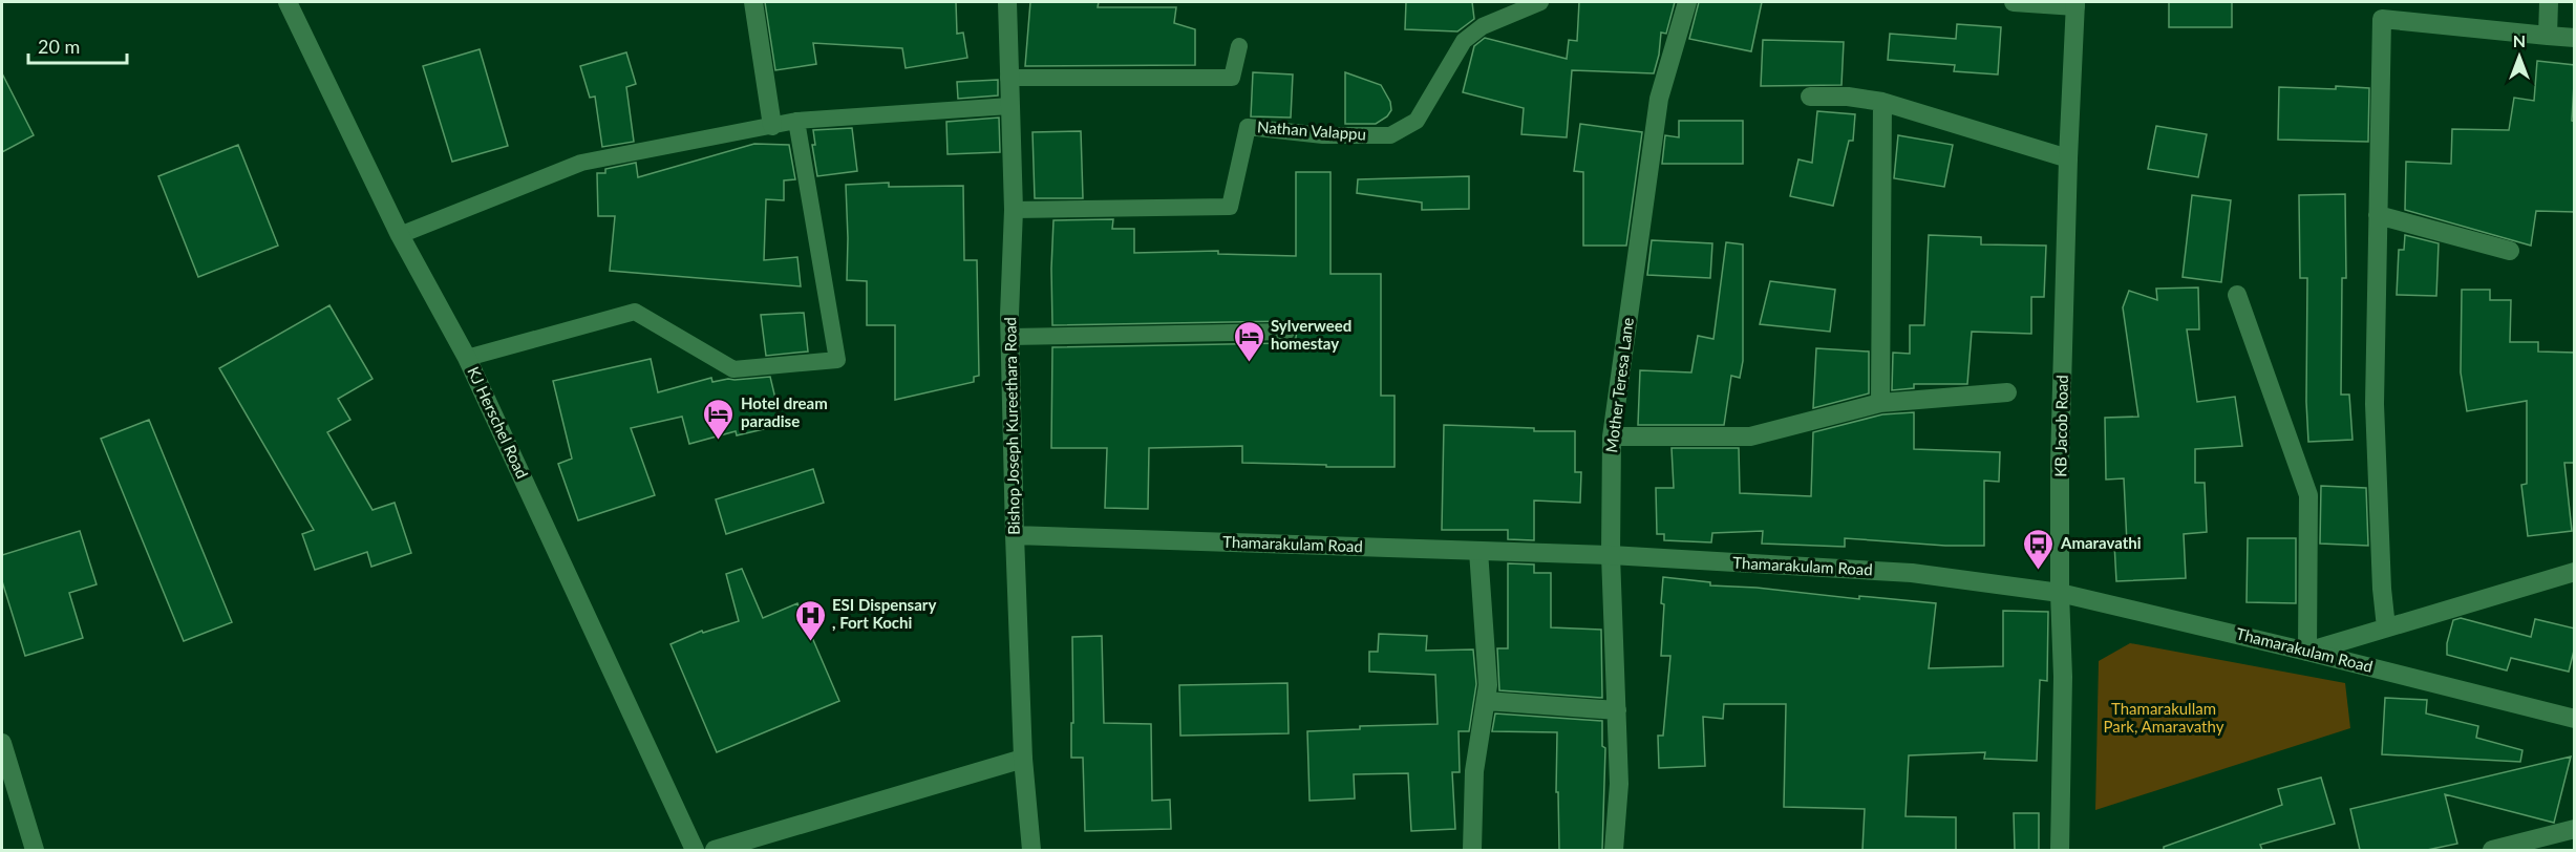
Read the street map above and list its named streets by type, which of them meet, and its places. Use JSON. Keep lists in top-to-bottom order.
{
  "streets": {
    "street": [
      "Mother Teresa Lane",
      "KJ Herschel Road",
      "Bishop Joseph Kureethara Road",
      "KB Jacob Road",
      "Thamarakulam Road"
    ],
    "lane": ["Nathan Valappu"]
  },
  "crossings": [
    ["Nathan Valappu", "Bishop Joseph Kureethara Road"],
    ["Mother Teresa Lane", "Thamarakulam Road"],
    ["Bishop Joseph Kureethara Road", "Thamarakulam Road"],
    ["KB Jacob Road", "Thamarakulam Road"]
  ],
  "parks": ["Thamarakullam Park, Amaravathy"],
  "places": {
    "hotel": ["Sylverweed homestay", "Hotel dream paradise"],
    "bus stop": ["Amaravathi"],
    "hospital": ["ESI Dispensary , Fort Kochi"]
  },
  "scale_bar": "20 m",
  "north": "top"
}
